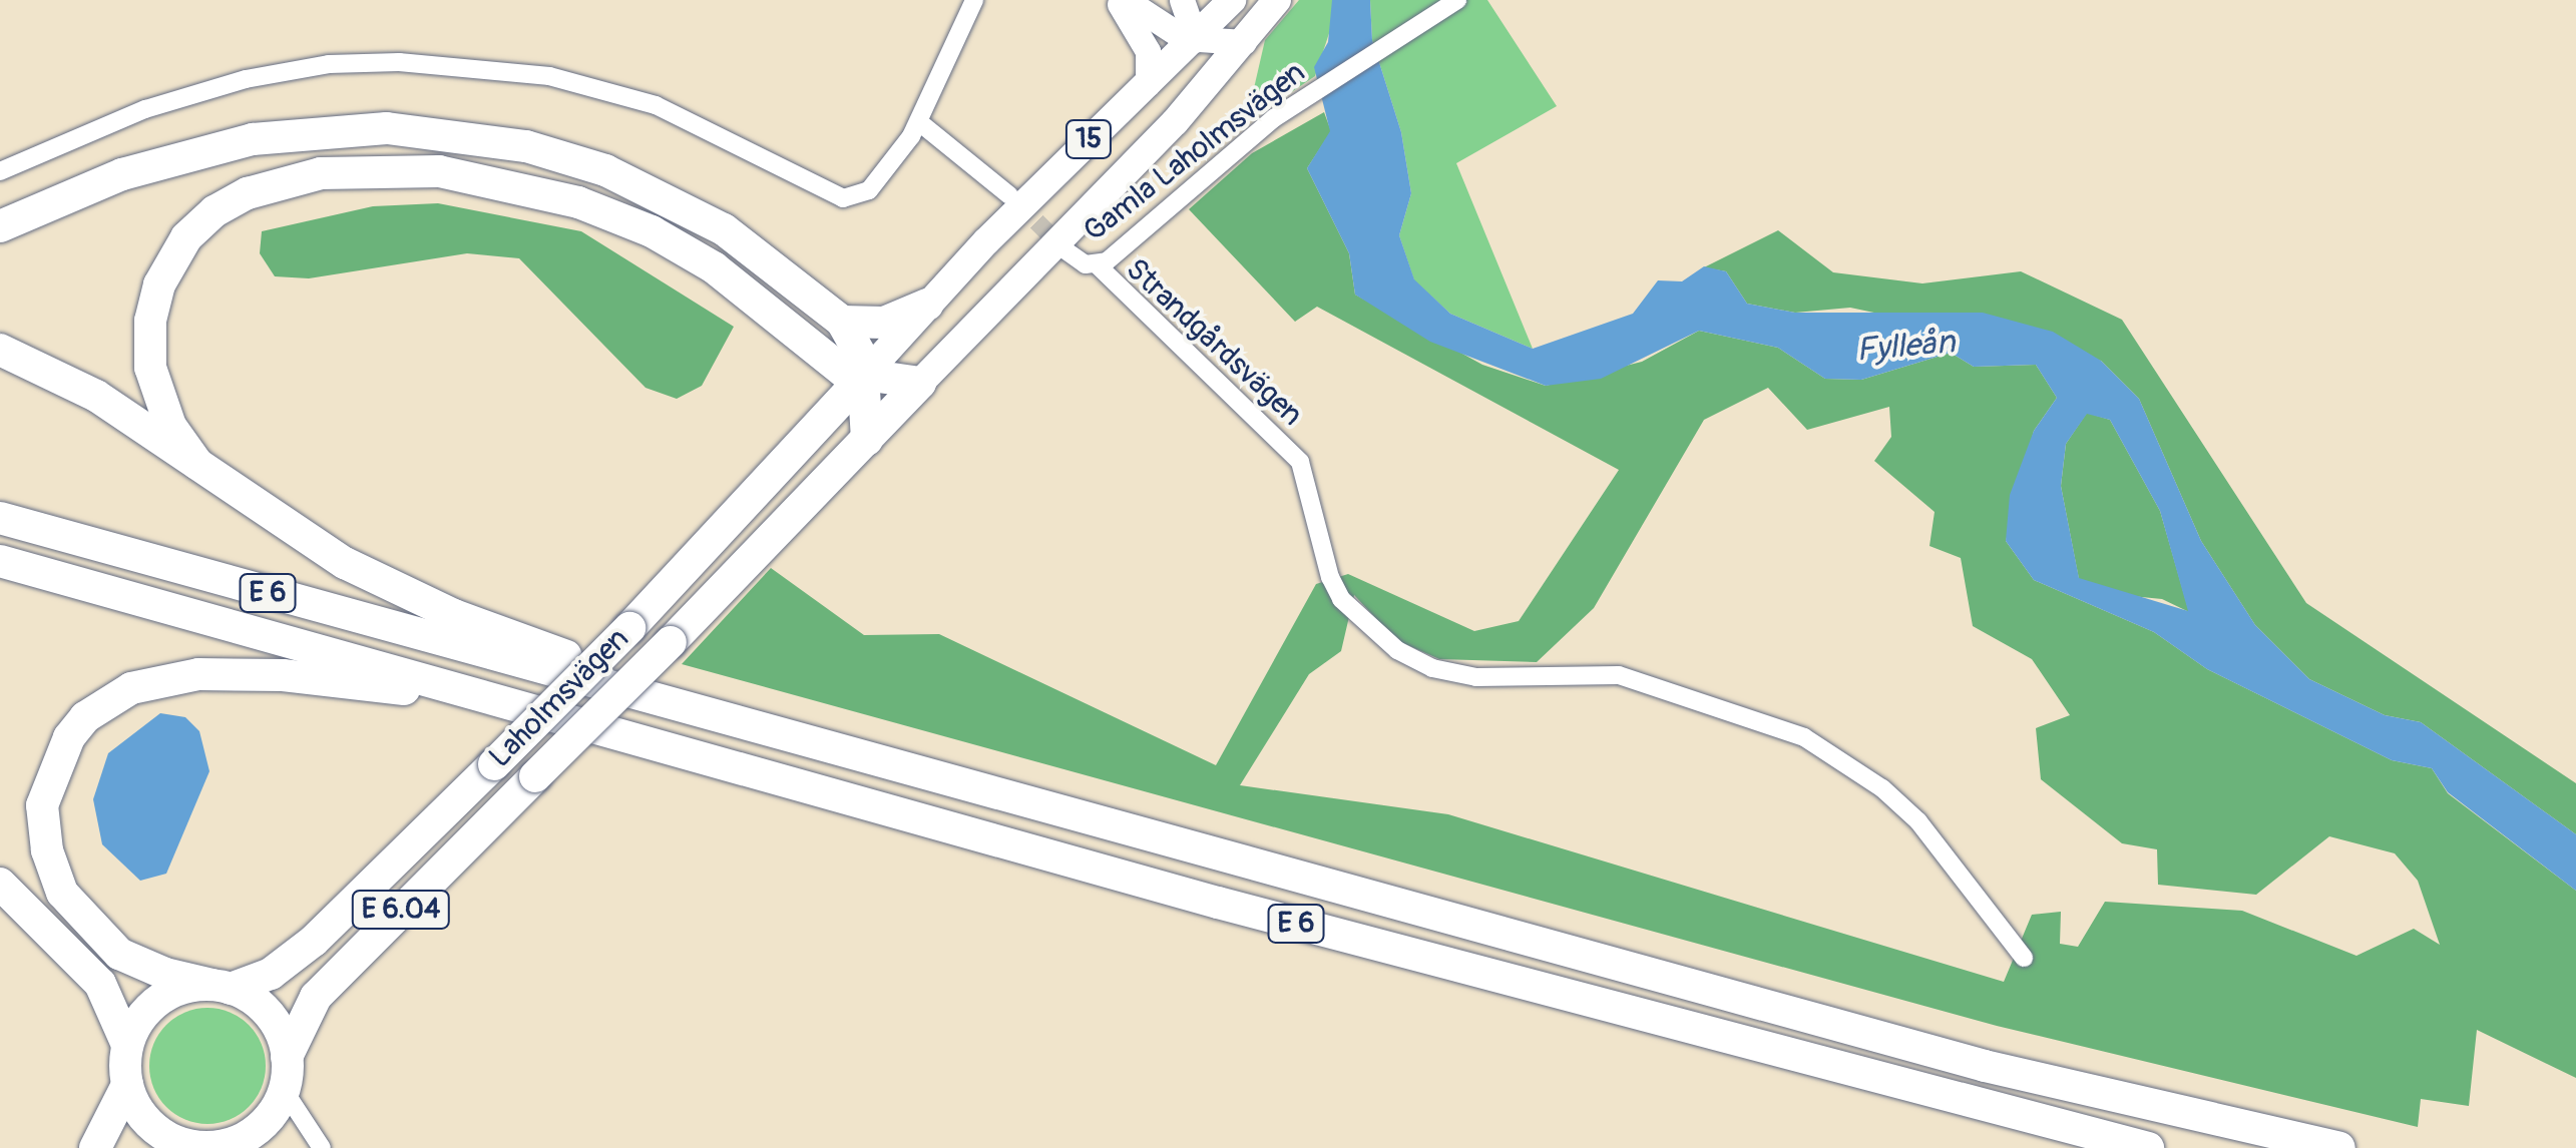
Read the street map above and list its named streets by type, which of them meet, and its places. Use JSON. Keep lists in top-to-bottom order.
{
  "streets": {
    "highway": ["E 6", "Laholmsvägen", "E 6.04"],
    "main road": ["15"],
    "street": ["Gamla Laholmsvägen", "Strandgårdsvägen"]
  },
  "crossings": [
    ["Gamla Laholmsvägen", "Strandgårdsvägen"]
  ],
  "water": ["Fylleån"]
}
